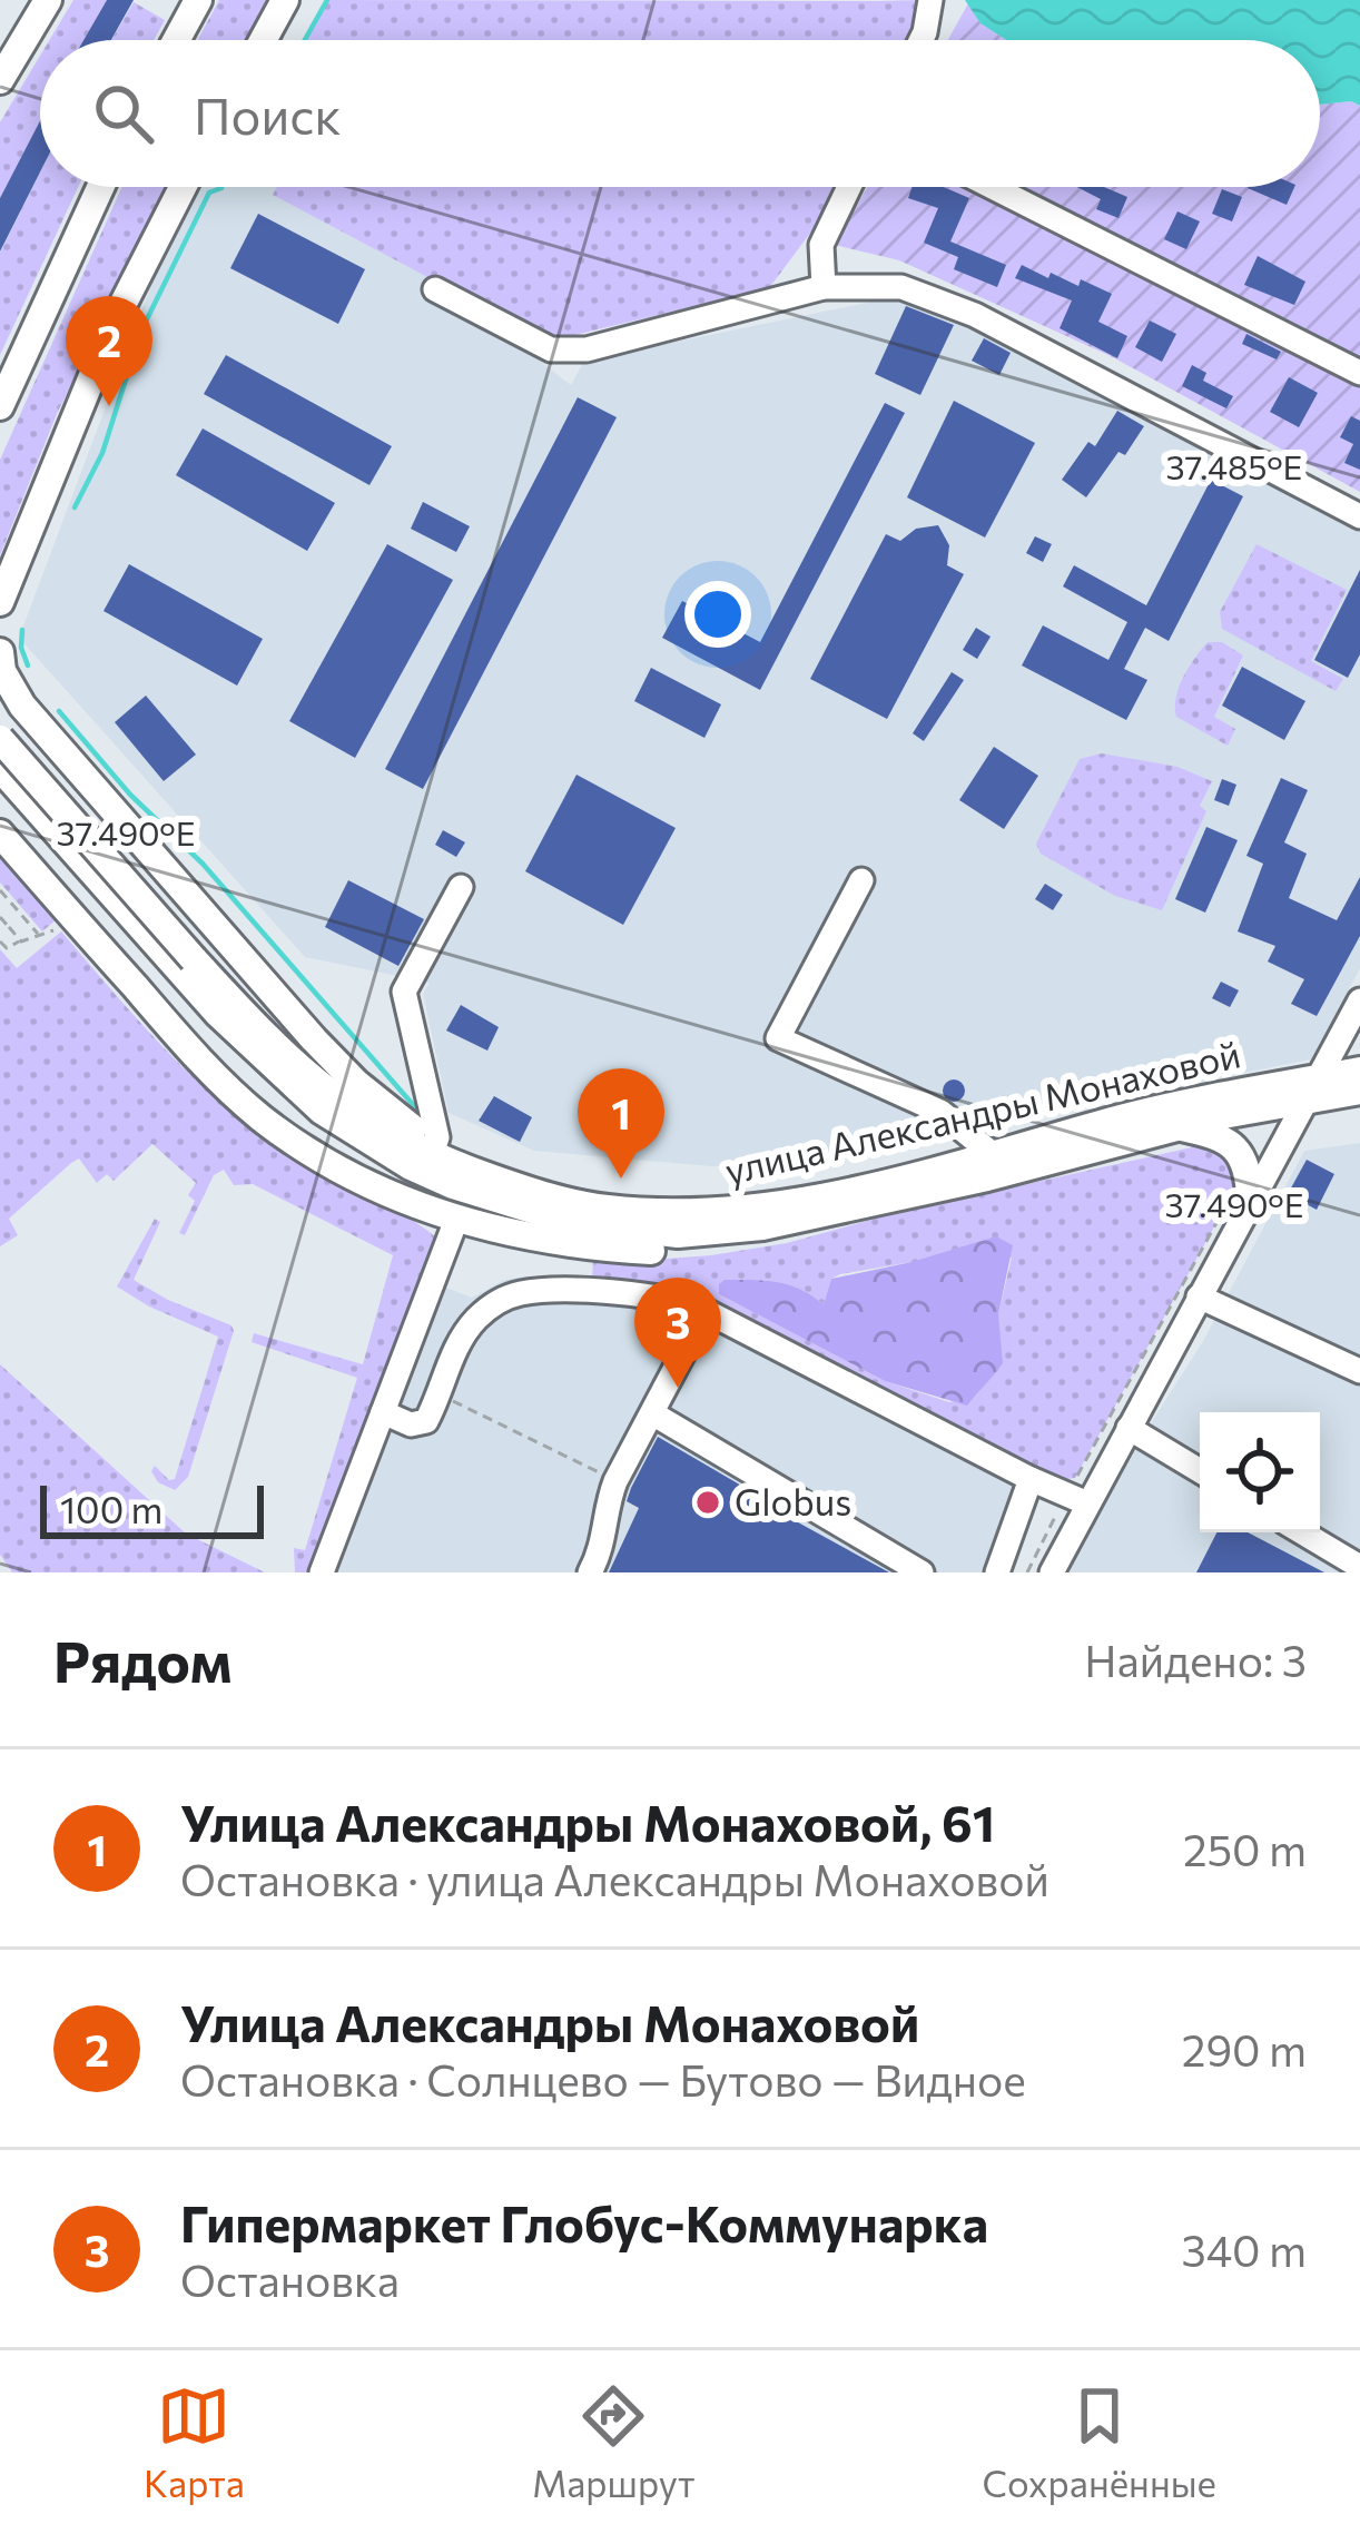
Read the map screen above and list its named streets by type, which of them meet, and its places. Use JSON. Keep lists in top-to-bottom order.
{
  "streets": {
    "main road": ["улица Александры Монаховой"]
  },
  "places": ["Globus"],
  "scale_bar": "100 m",
  "page": {
    "search": "Поиск",
    "pins": ["2", "1", "3"],
    "scale": "100 m",
    "heading": ["Рядом", "Найдено: 3"],
    "list": [
      {
        "mark": "1",
        "name": "Улица Александры Монаховой, 61",
        "note": "Остановка · улица Александры Монаховой",
        "value": "250 m"
      },
      {
        "mark": "2",
        "name": "Улица Александры Монаховой",
        "note": "Остановка · Солнцево — Бутово — Видное",
        "value": "290 m"
      },
      {
        "mark": "3",
        "name": "Гипермаркет Глобус-Коммунарка",
        "note": "Остановка",
        "value": "340 m"
      }
    ],
    "nav": ["Карта", "Маршрут", "Сохранённые"]
  },
  "coordinates": ["37.485°E", "37.490°E"]
}
